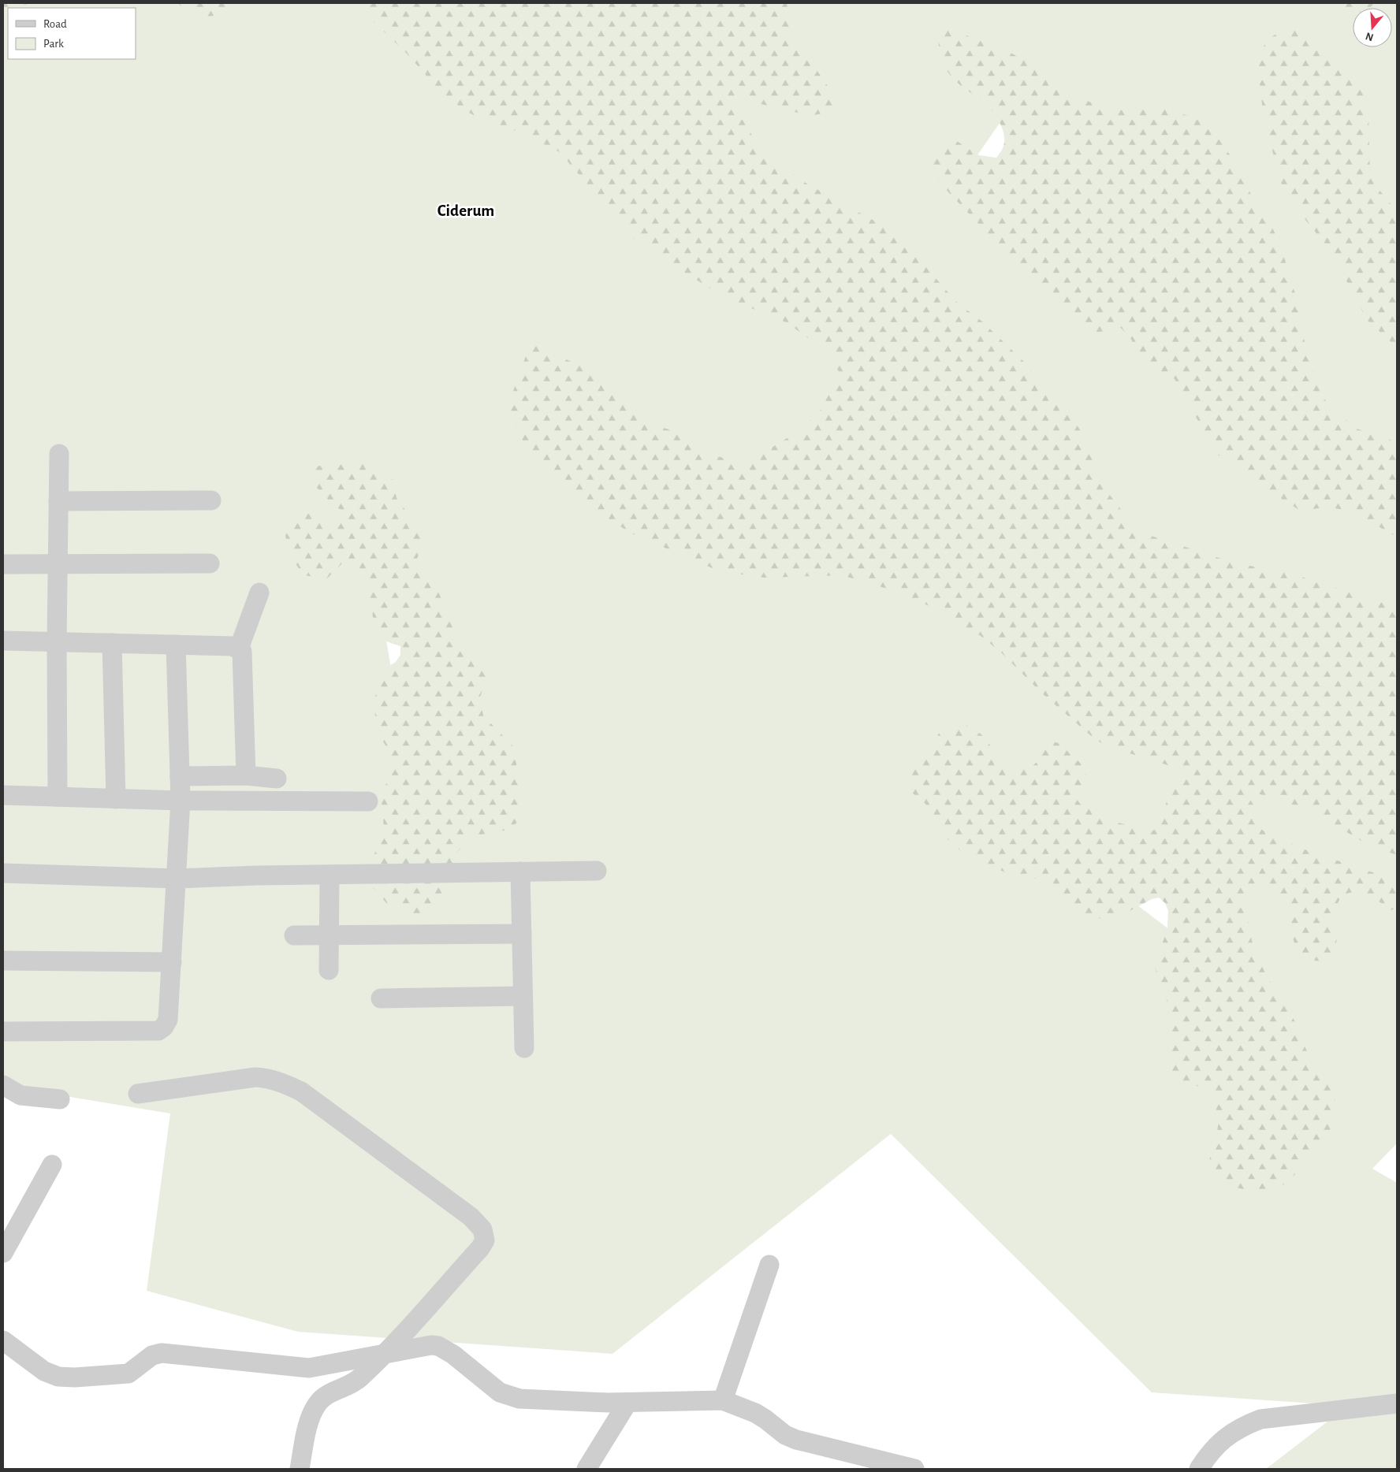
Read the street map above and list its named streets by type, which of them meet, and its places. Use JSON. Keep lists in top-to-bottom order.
{
  "districts": ["Ciderum"],
  "legend": ["Road", "Park"],
  "north": "bottom"
}
